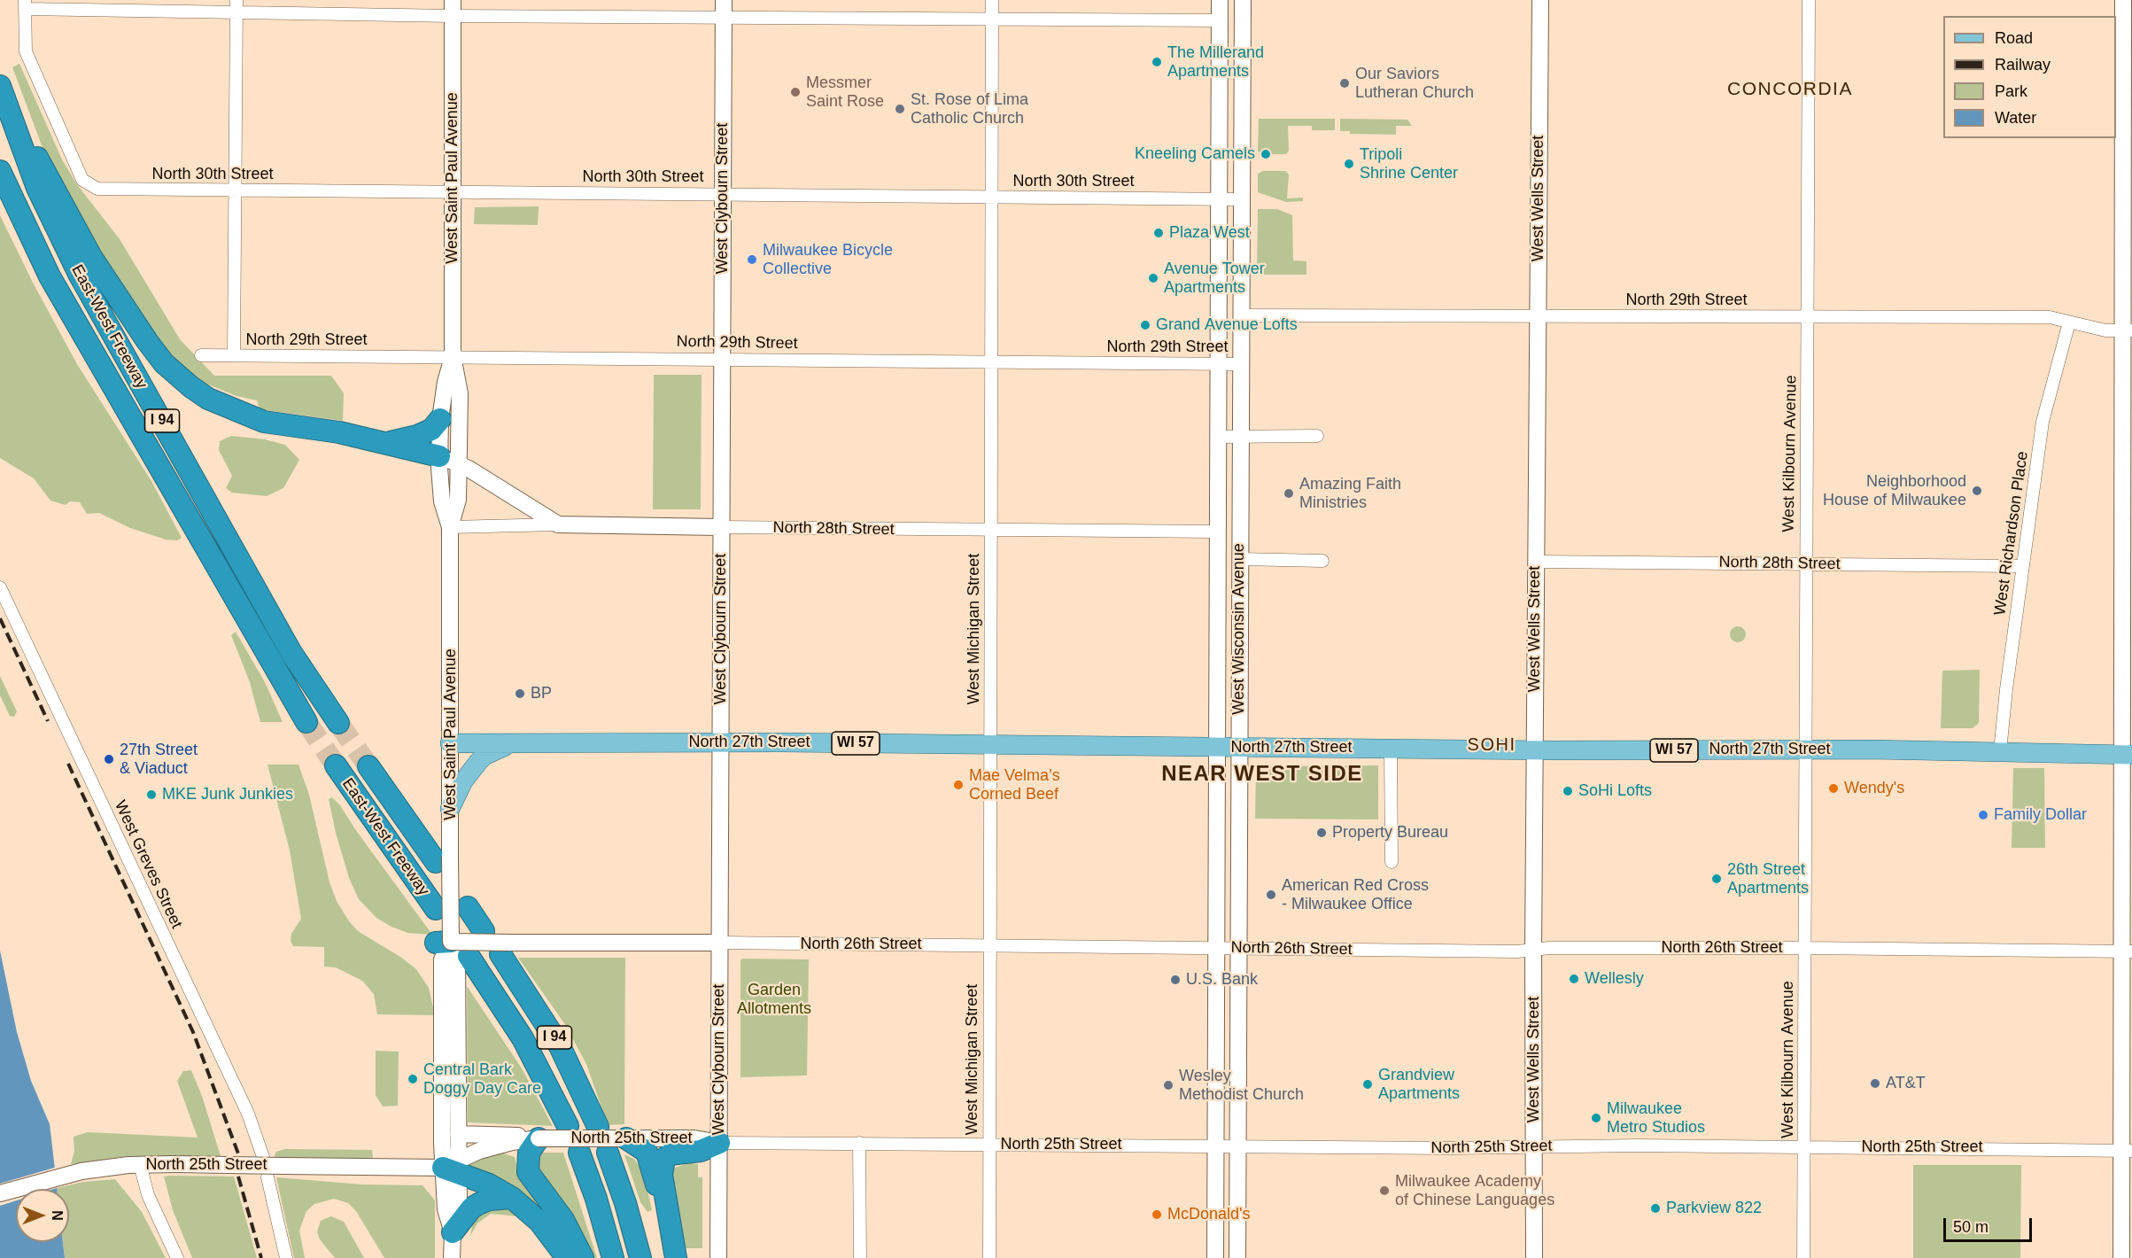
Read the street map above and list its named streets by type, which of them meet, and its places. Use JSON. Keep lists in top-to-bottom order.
{
  "streets": {
    "highway": ["East-West Freeway", "I 94"],
    "main road": ["North 27th Street", "WI 57"],
    "street": [
      "North 30th Street",
      "West Saint Paul Avenue",
      "West Clybourn Street",
      "West Wells Street",
      "North 29th Street",
      "West Kilbourn Avenue",
      "North 28th Street",
      "West Richardson Place",
      "West Michigan Street",
      "West Wisconsin Avenue",
      "West Greves Street",
      "North 26th Street",
      "North 25th Street"
    ]
  },
  "crossings": [
    ["North 30th Street", "West Saint Paul Avenue"],
    ["North 30th Street", "West Clybourn Street"],
    ["North 30th Street", "West Michigan Street"],
    ["North 30th Street", "West Wisconsin Avenue"],
    ["West Saint Paul Avenue", "North 29th Street"],
    ["West Saint Paul Avenue", "East-West Freeway"],
    ["West Saint Paul Avenue", "I 94"],
    ["West Saint Paul Avenue", "North 28th Street"],
    ["West Saint Paul Avenue", "North 27th Street"],
    ["West Saint Paul Avenue", "North 26th Street"],
    ["West Saint Paul Avenue", "North 25th Street"],
    ["West Clybourn Street", "North 29th Street"],
    ["West Clybourn Street", "North 28th Street"],
    ["West Clybourn Street", "North 27th Street"],
    ["West Clybourn Street", "North 26th Street"],
    ["West Clybourn Street", "North 25th Street"],
    ["West Wells Street", "North 29th Street"],
    ["West Wells Street", "North 28th Street"],
    ["West Wells Street", "North 27th Street"],
    ["West Wells Street", "North 26th Street"],
    ["West Wells Street", "North 25th Street"],
    ["North 29th Street", "West Kilbourn Avenue"],
    ["North 29th Street", "West Richardson Place"],
    ["North 29th Street", "West Michigan Street"],
    ["North 29th Street", "West Wisconsin Avenue"],
    ["I 94", "North 26th Street"],
    ["West Kilbourn Avenue", "North 28th Street"],
    ["West Kilbourn Avenue", "North 27th Street"],
    ["West Kilbourn Avenue", "North 26th Street"],
    ["West Kilbourn Avenue", "North 25th Street"],
    ["North 28th Street", "West Richardson Place"],
    ["North 28th Street", "West Michigan Street"],
    ["North 28th Street", "West Wisconsin Avenue"],
    ["West Richardson Place", "North 27th Street"],
    ["West Michigan Street", "North 27th Street"],
    ["West Michigan Street", "North 26th Street"],
    ["West Michigan Street", "North 25th Street"],
    ["West Wisconsin Avenue", "North 27th Street"],
    ["West Wisconsin Avenue", "North 26th Street"],
    ["West Wisconsin Avenue", "North 25th Street"]
  ],
  "districts": ["CONCORDIA", "SOHI", "NEAR WEST SIDE"],
  "parks": ["Garden Allotments"],
  "places": [
    "The Millerand Apartments",
    "Our Saviors Lutheran Church",
    "Messmer Saint Rose",
    "St. Rose of Lima Catholic Church",
    "Kneeling Camels",
    "Tripoli Shrine Center",
    "Plaza West",
    "Milwaukee Bicycle Collective",
    "Avenue Tower Apartments",
    "Grand Avenue Lofts",
    "Neighborhood House of Milwaukee",
    "Amazing Faith Ministries",
    "BP",
    "27th Street & Viaduct",
    "Mae Velma’s Corned Beef",
    "Wendy's",
    "SoHi Lofts",
    "MKE Junk Junkies",
    "Family Dollar",
    "Property Bureau",
    "26th Street Apartments",
    "American Red Cross - Milwaukee Office",
    "Wellesly",
    "U.S. Bank",
    "Central Bark Doggy Day Care",
    "AT&T",
    "Grandview Apartments",
    "Wesley Methodist Church",
    "Milwaukee Metro Studios",
    "Milwaukee Academy of Chinese Languages",
    "Parkview 822",
    "McDonald's"
  ],
  "legend": [
    "Road",
    "Railway",
    "Park",
    "Water"
  ],
  "scale_bar": "50 m",
  "north": "right"
}
